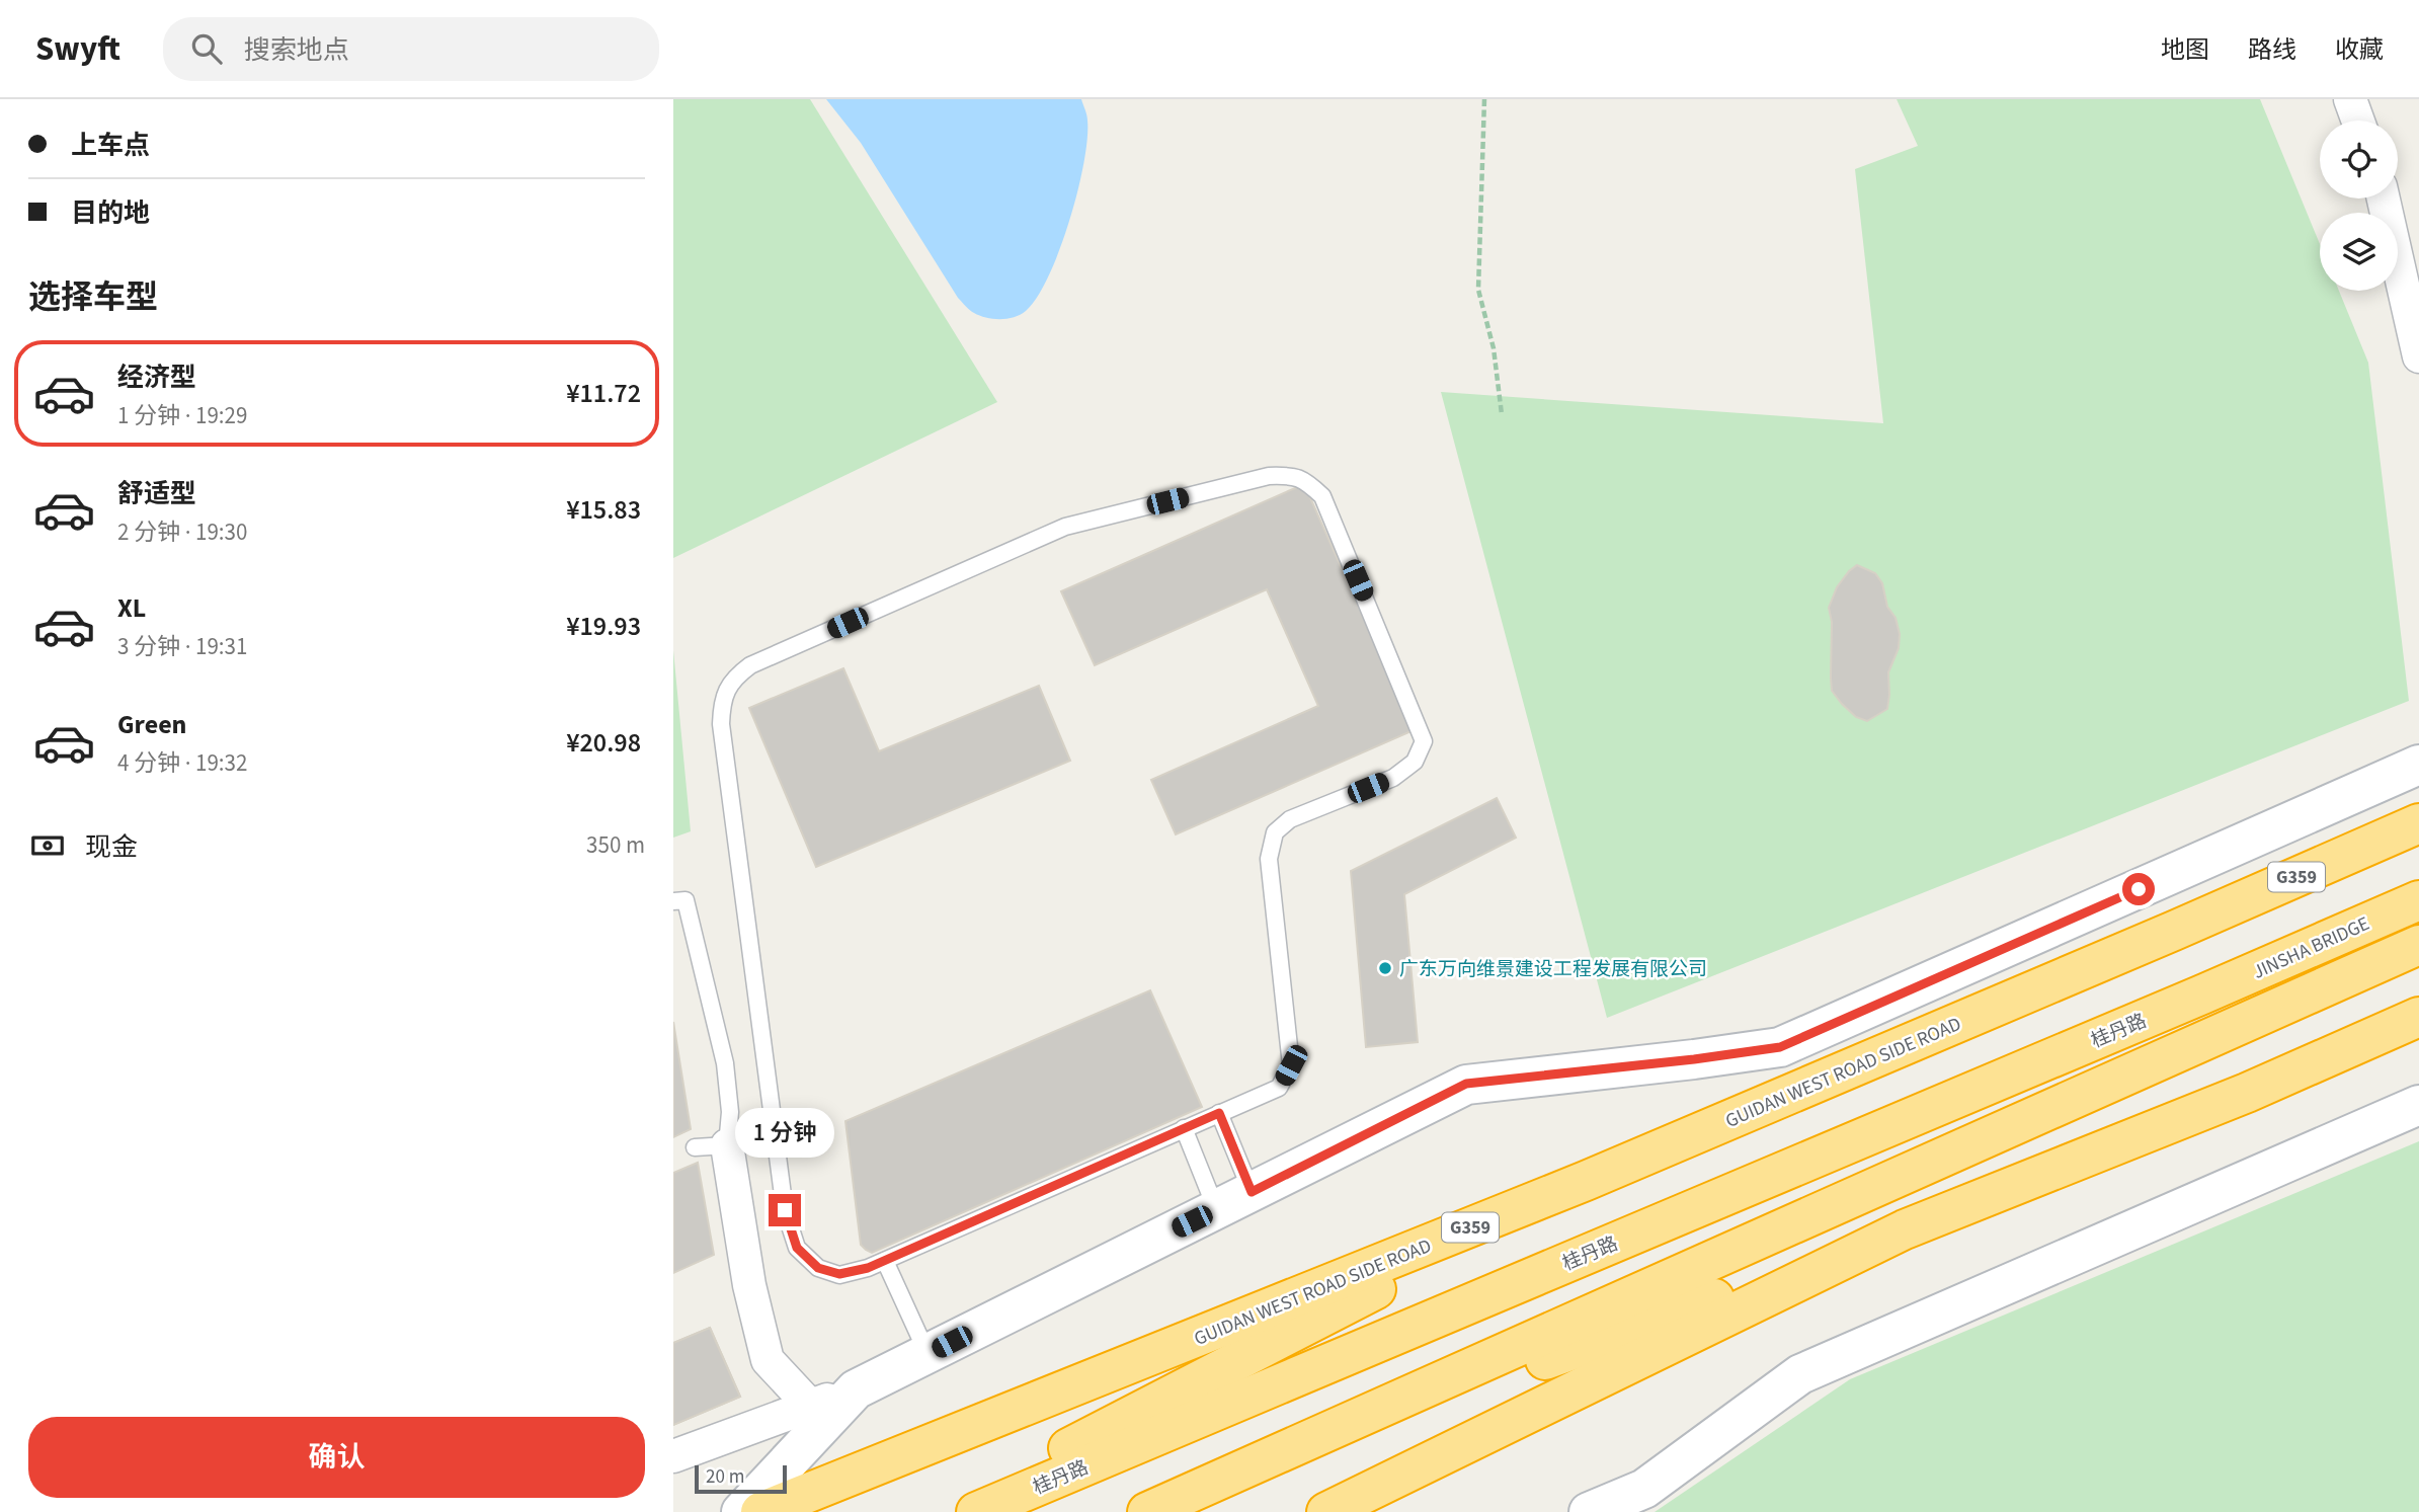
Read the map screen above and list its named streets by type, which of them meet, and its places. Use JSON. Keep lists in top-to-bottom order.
{
  "streets": {
    "highway": [
      "G359",
      "JINSHA BRIDGE",
      "桂丹路",
      "GUIDAN WEST ROAD SIDE ROAD"
    ]
  },
  "crossings": [
    ["JINSHA BRIDGE", "桂丹路"]
  ],
  "places": ["广东万向维景建设工程发展有限公司"],
  "scale_bar": "20 m",
  "page": {
    "header": "Swyft",
    "search": "搜索地点",
    "nav": ["地图", "路线", "收藏"],
    "banner": ["上车点", "目的地"],
    "heading": "选择车型",
    "list": [
      {
        "name": "经济型",
        "note": "1 分钟 · 19:29",
        "value": "¥11.72"
      },
      {
        "name": "舒适型",
        "note": "2 分钟 · 19:30",
        "value": "¥15.83"
      },
      {
        "name": "XL",
        "note": "3 分钟 · 19:31",
        "value": "¥19.93"
      },
      {
        "name": "Green",
        "note": "4 分钟 · 19:32",
        "value": "¥20.98"
      }
    ],
    "pay": ["现金", "350 m"],
    "bubble": "1 分钟",
    "buttons": "确认",
    "scale": "20 m"
  }
}
